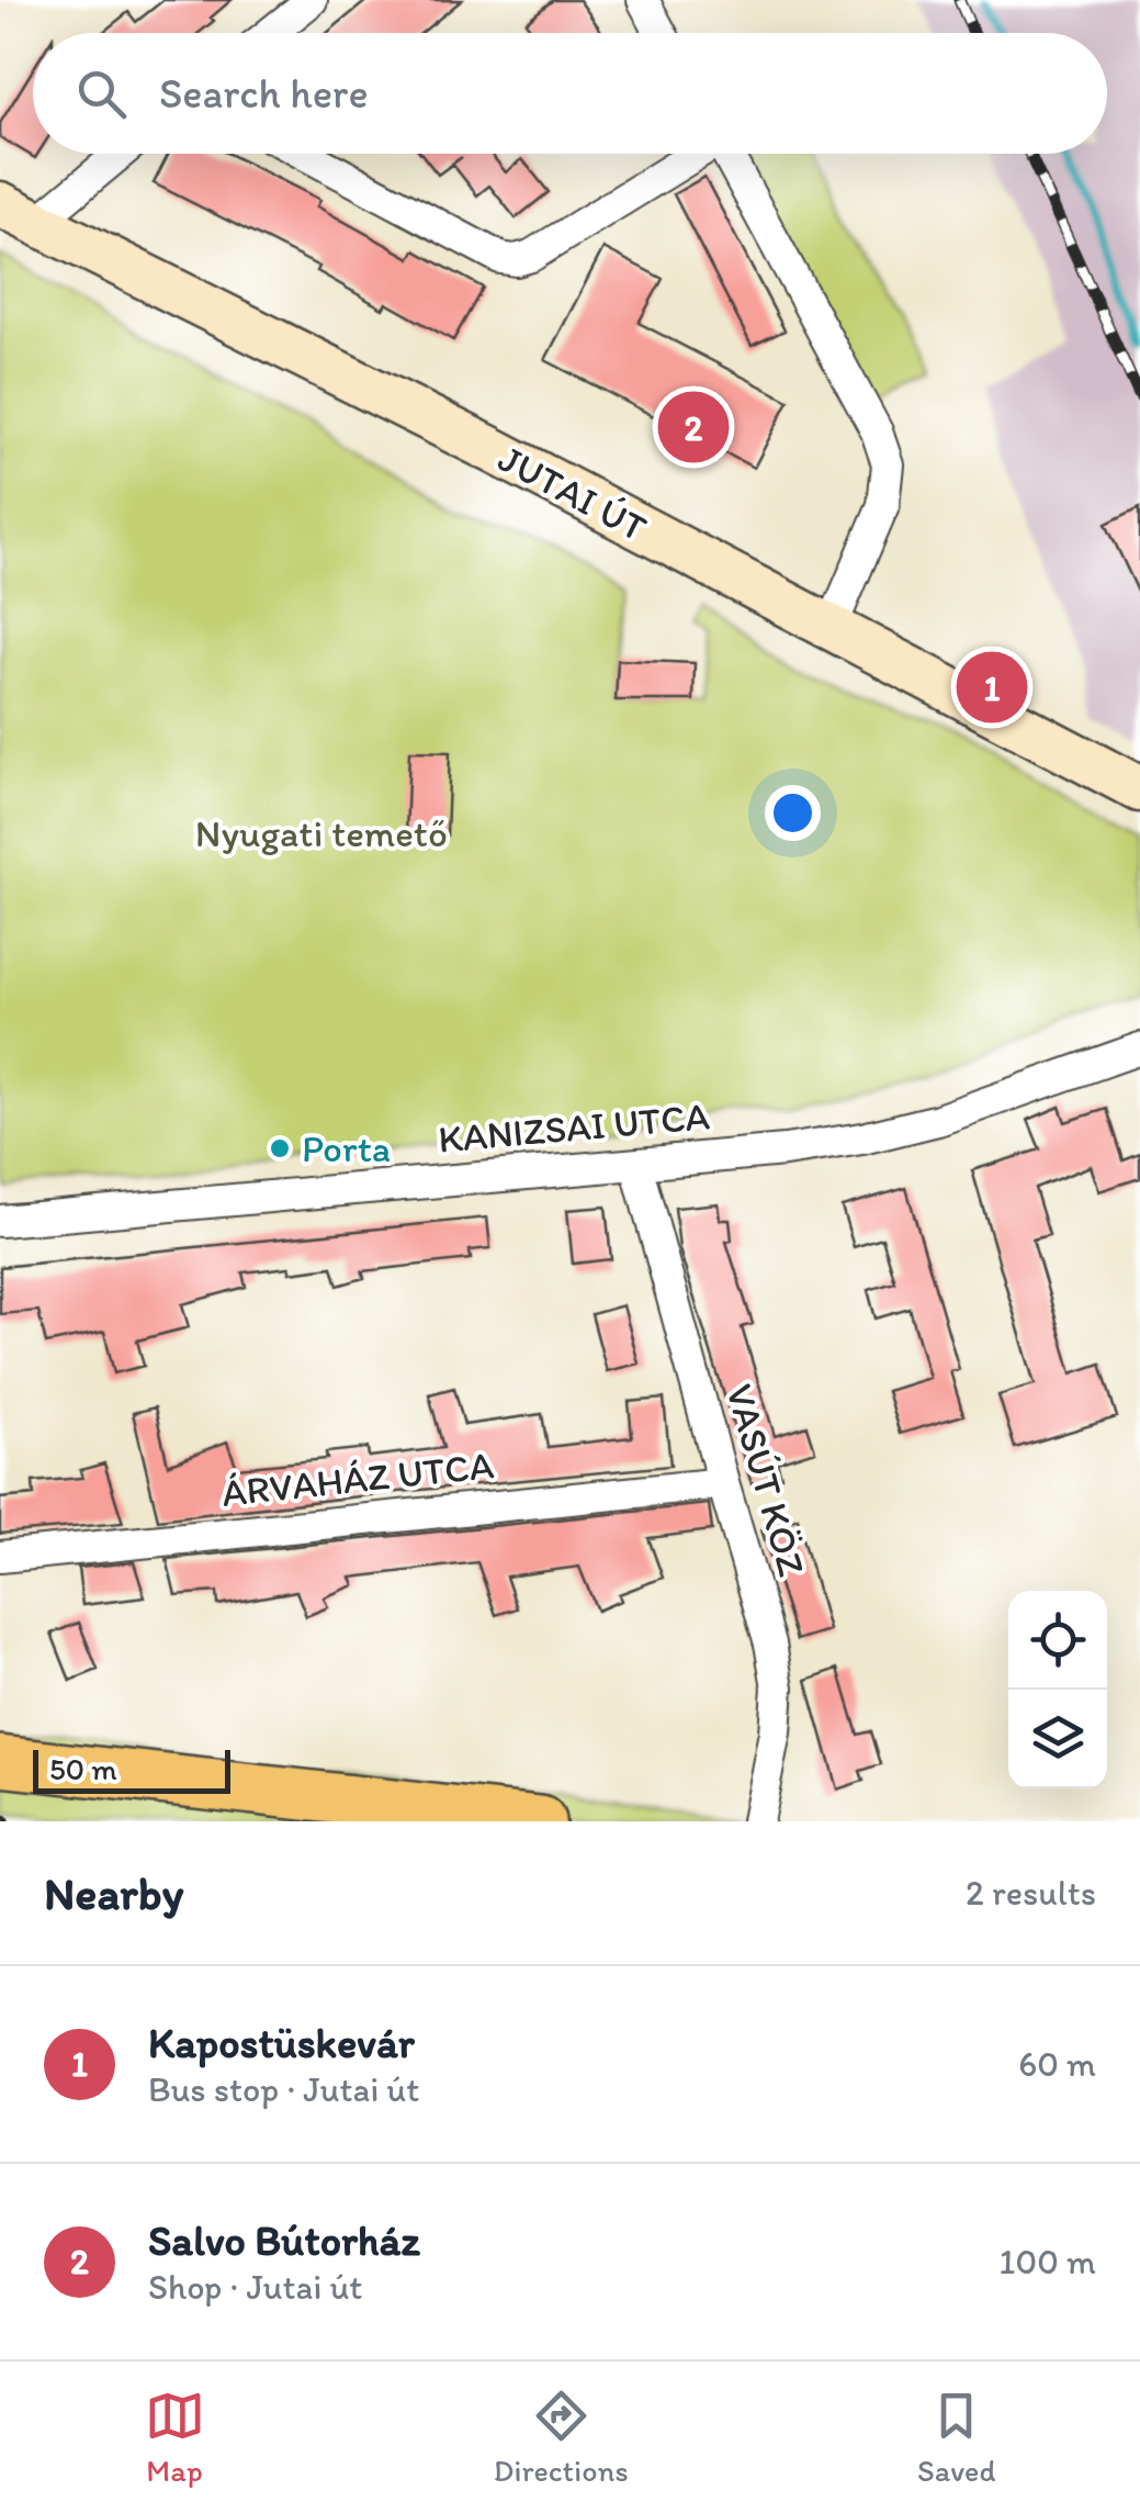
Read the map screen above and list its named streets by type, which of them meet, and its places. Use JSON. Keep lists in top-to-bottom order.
{
  "streets": {
    "street": [
      "JUTAI ÚT",
      "KANIZSAI UTCA",
      "ÁRVAHÁZ UTCA",
      "VASÚT KÖZ"
    ]
  },
  "crossings": [
    ["KANIZSAI UTCA", "VASÚT KÖZ"],
    ["ÁRVAHÁZ UTCA", "VASÚT KÖZ"]
  ],
  "parks": ["Nyugati temető"],
  "places": ["Porta"],
  "scale_bar": "50 m",
  "page": {
    "search": "Search here",
    "pins": ["2", "1"],
    "scale": "50 m",
    "heading": ["Nearby", "2 results"],
    "list": [
      {
        "mark": "1",
        "name": "Kapostüskevár",
        "note": "Bus stop · Jutai út",
        "value": "60 m"
      },
      {
        "mark": "2",
        "name": "Salvo Bútorház",
        "note": "Shop · Jutai út",
        "value": "100 m"
      }
    ],
    "nav": ["Map", "Directions", "Saved"]
  }
}
